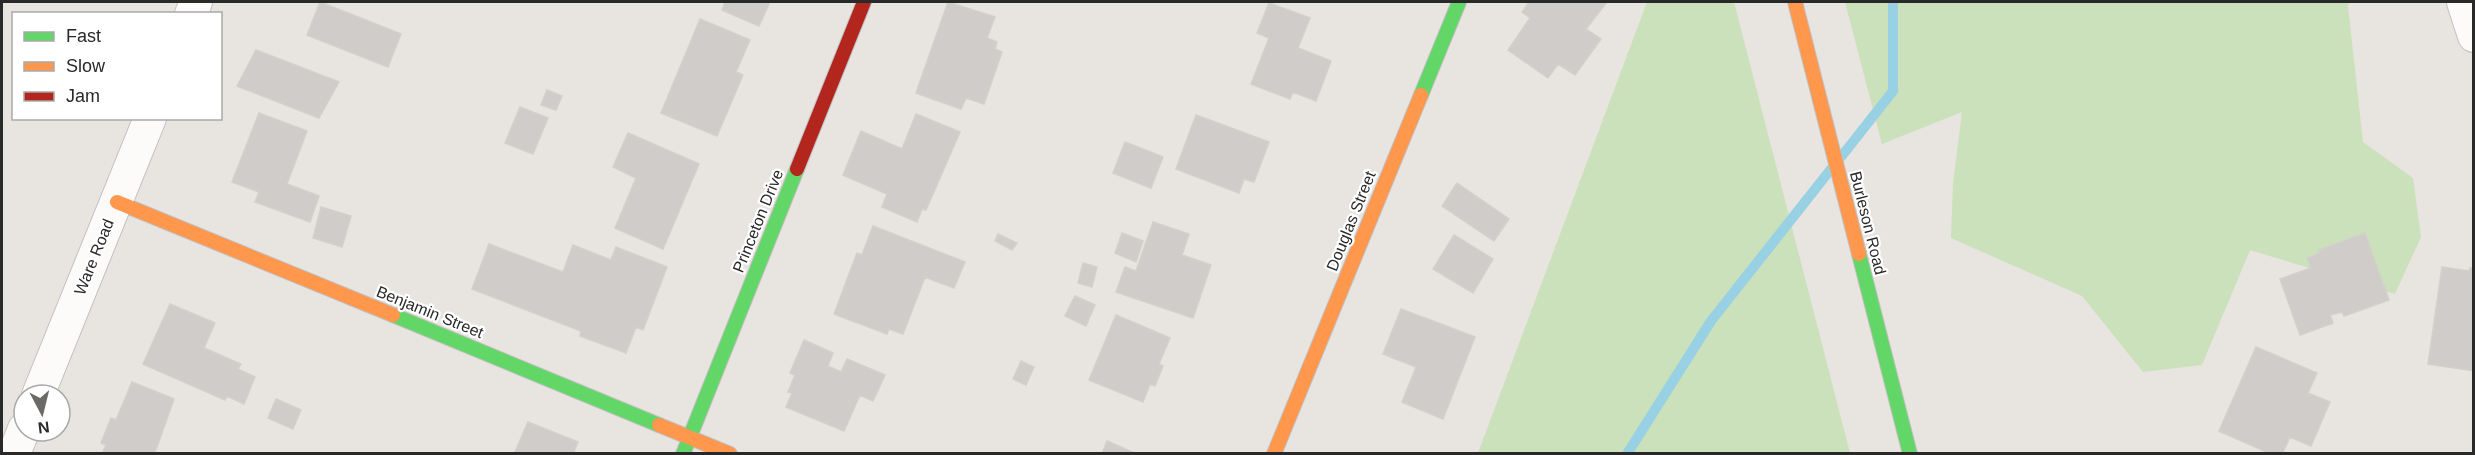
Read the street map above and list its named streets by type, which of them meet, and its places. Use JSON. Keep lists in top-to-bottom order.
{
  "streets": {
    "street": [
      "Princeton Drive",
      "Douglas Street",
      "Burleson Road",
      "Ware Road",
      "Benjamin Street"
    ]
  },
  "crossings": [
    ["Princeton Drive", "Benjamin Street"],
    ["Ware Road", "Benjamin Street"]
  ],
  "legend": ["Fast", "Slow", "Jam"],
  "north": "bottom"
}
